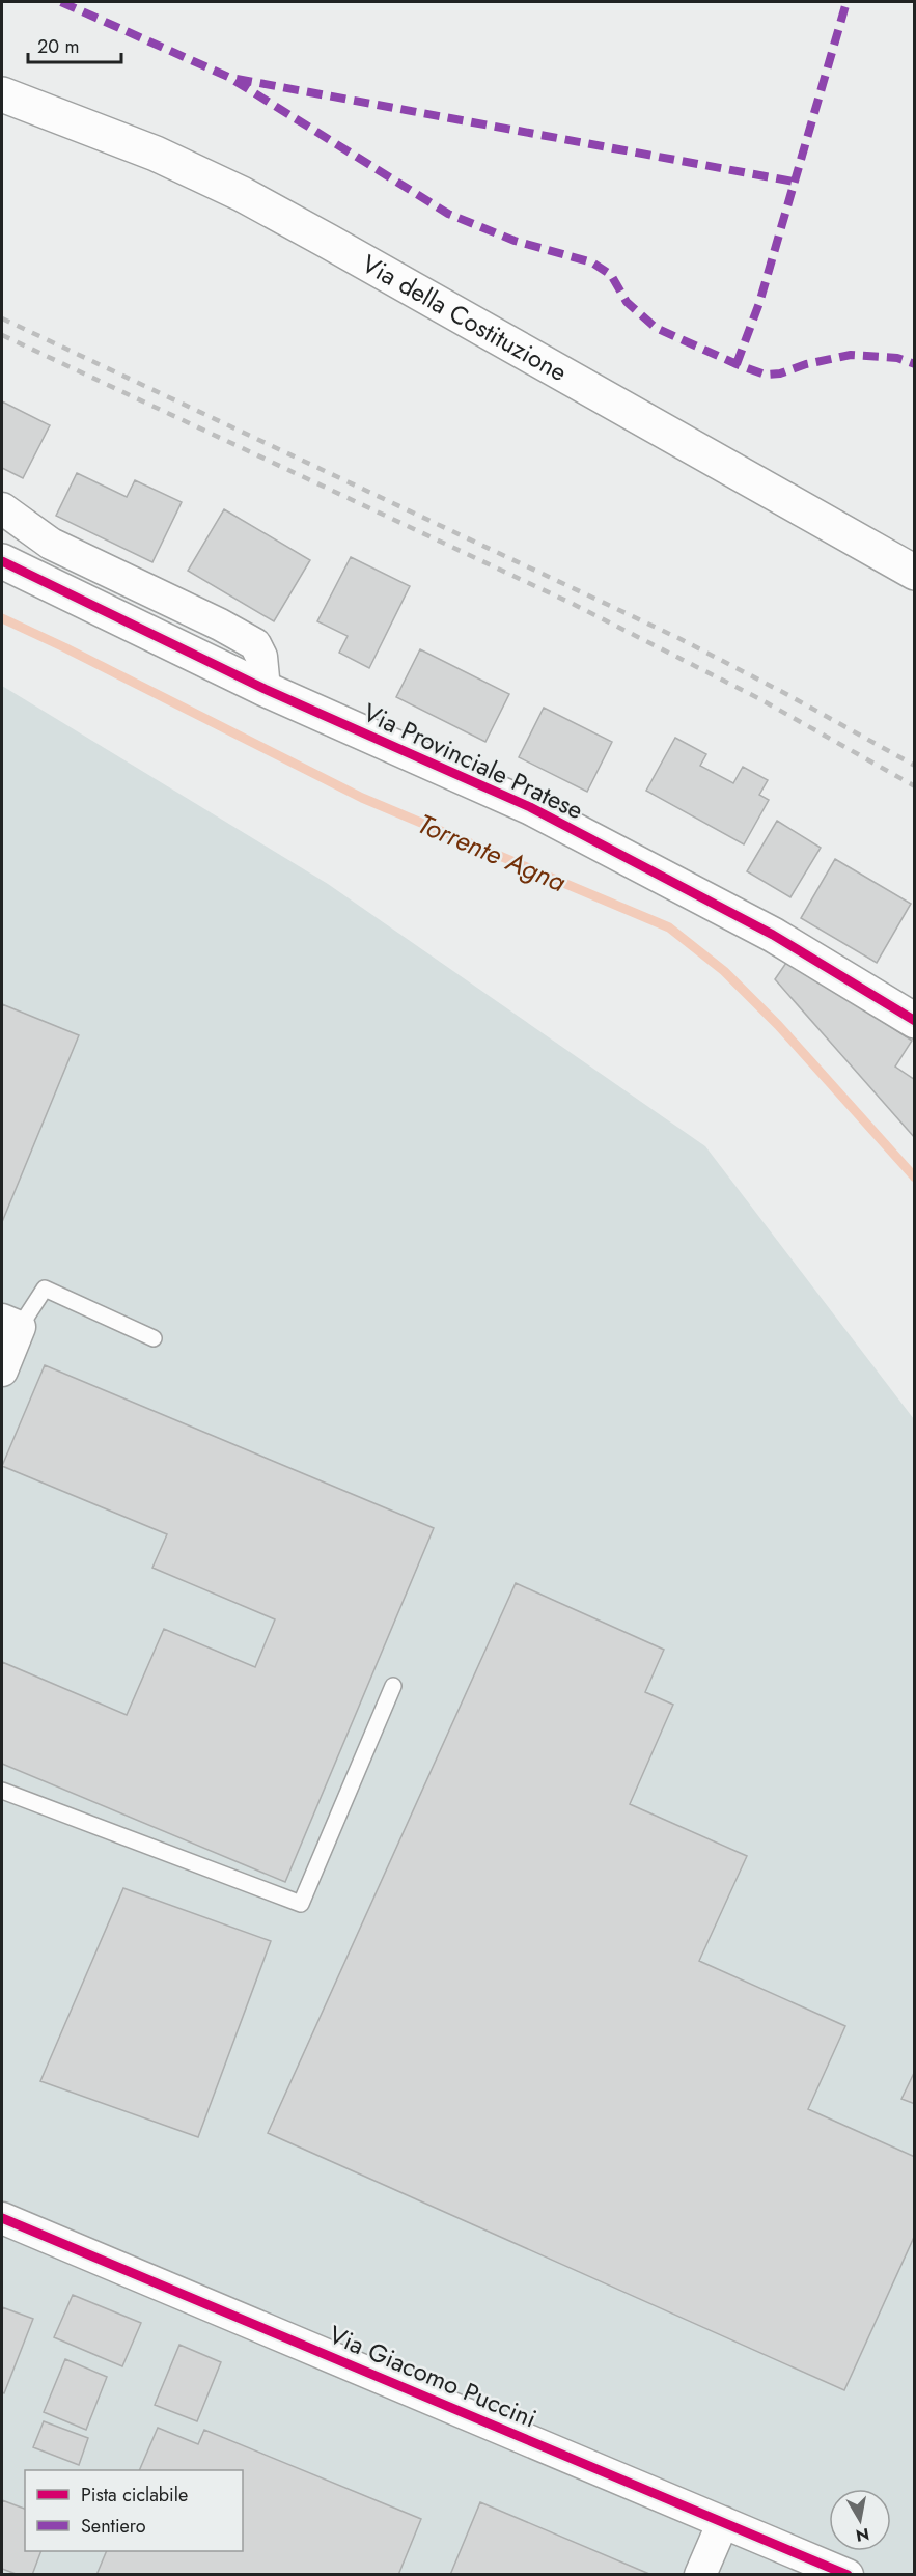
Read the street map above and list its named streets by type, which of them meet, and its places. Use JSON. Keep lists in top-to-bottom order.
{
  "streets": {
    "main road": ["Via della Costituzione", "Via Provinciale Pratese"],
    "street": ["Via Giacomo Puccini"]
  },
  "water": ["Torrente Agna"],
  "legend": ["Pista ciclabile", "Sentiero"],
  "scale_bar": "20 m",
  "north": "bottom"
}
